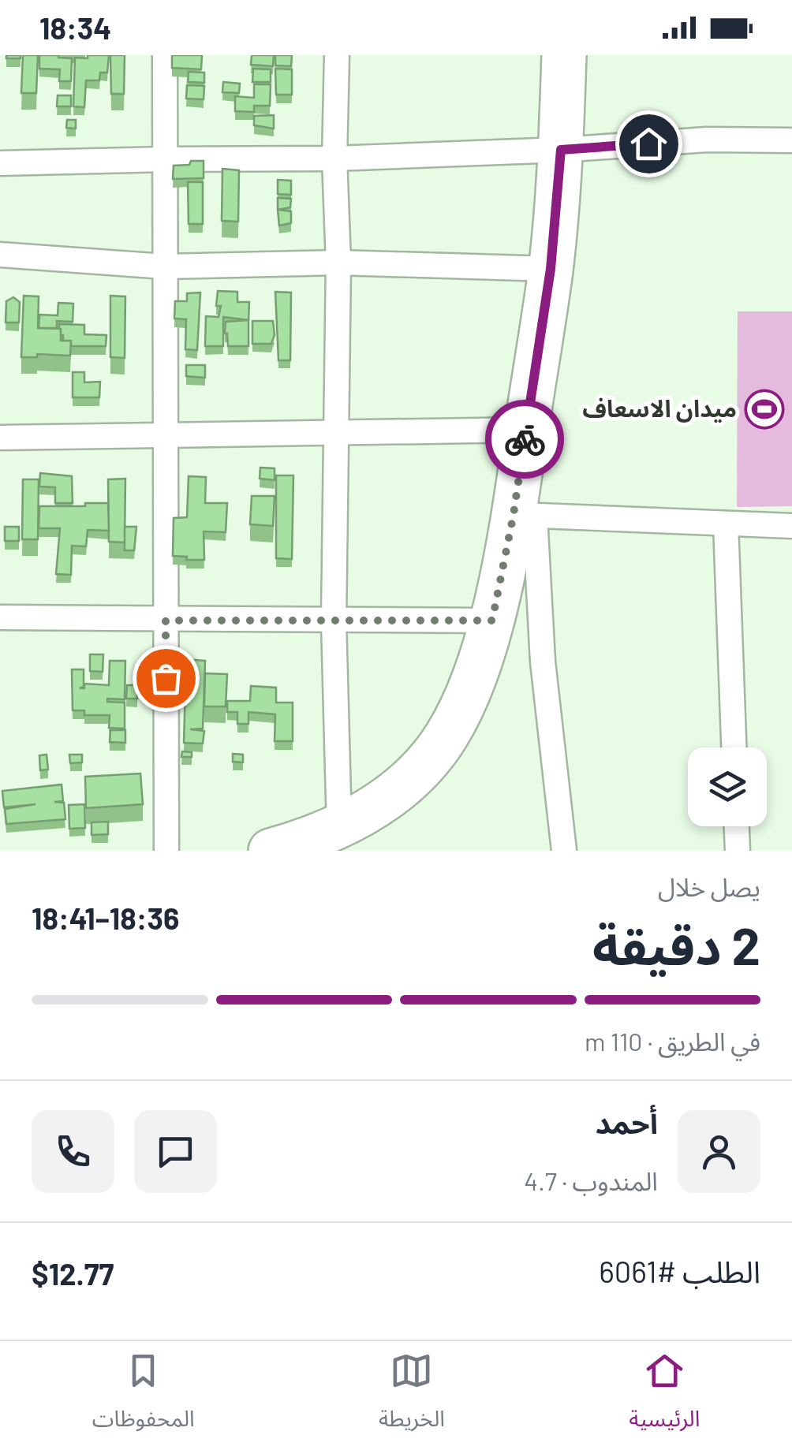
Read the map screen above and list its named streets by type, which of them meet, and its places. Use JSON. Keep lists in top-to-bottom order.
{
  "places": {
    "sports": ["ميدان الاسعاف"]
  },
  "page": {
    "status": "18:34",
    "heading": ["2 دقيقة", "يصل خلال", "18:36–18:41"],
    "panel": [
      "أحمد",
      "المندوب · 4.7",
      "الطلب #6061",
      "$12.77"
    ],
    "bar": "في الطريق · 110 m",
    "tabs": ["الرئيسية", "الخريطة", "المحفوظات"]
  }
}
